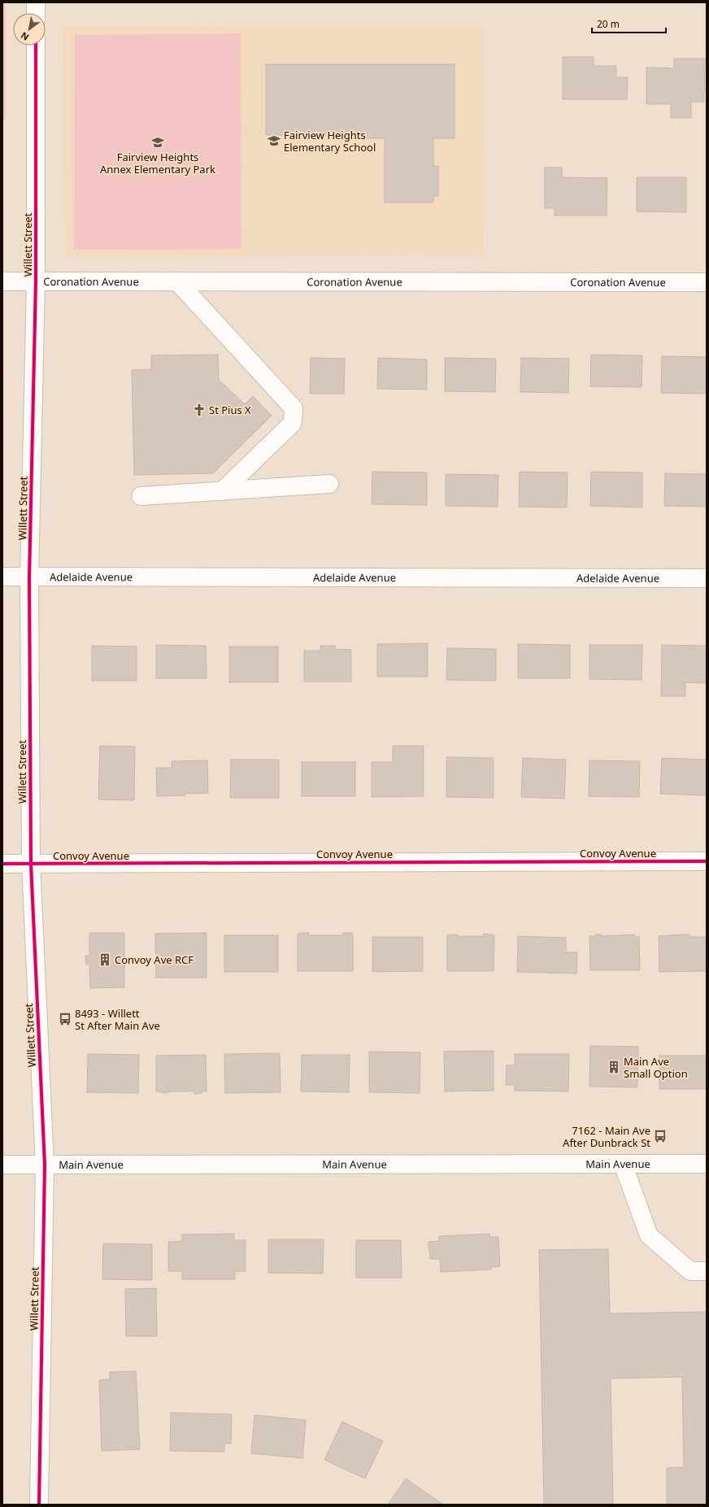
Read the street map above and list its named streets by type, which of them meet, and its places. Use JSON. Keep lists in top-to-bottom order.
{
  "streets": {
    "street": [
      "Willett Street",
      "Coronation Avenue",
      "Adelaide Avenue",
      "Convoy Avenue",
      "Main Avenue"
    ]
  },
  "crossings": [
    ["Willett Street", "Coronation Avenue"],
    ["Willett Street", "Adelaide Avenue"],
    ["Willett Street", "Convoy Avenue"],
    ["Willett Street", "Main Avenue"]
  ],
  "places": {
    "school or university": ["Fairview Heights Elementary School", "Fairview Heights Annex Elementary Park"],
    "church": ["St Pius X"],
    "building": ["Convoy Ave RCF", "Main Ave Small Option"],
    "bus stop": ["8493 - Willett St After Main Ave", "7162 - Main Ave After Dunbrack St"]
  },
  "scale_bar": "20 m",
  "north": "bottom left"
}
